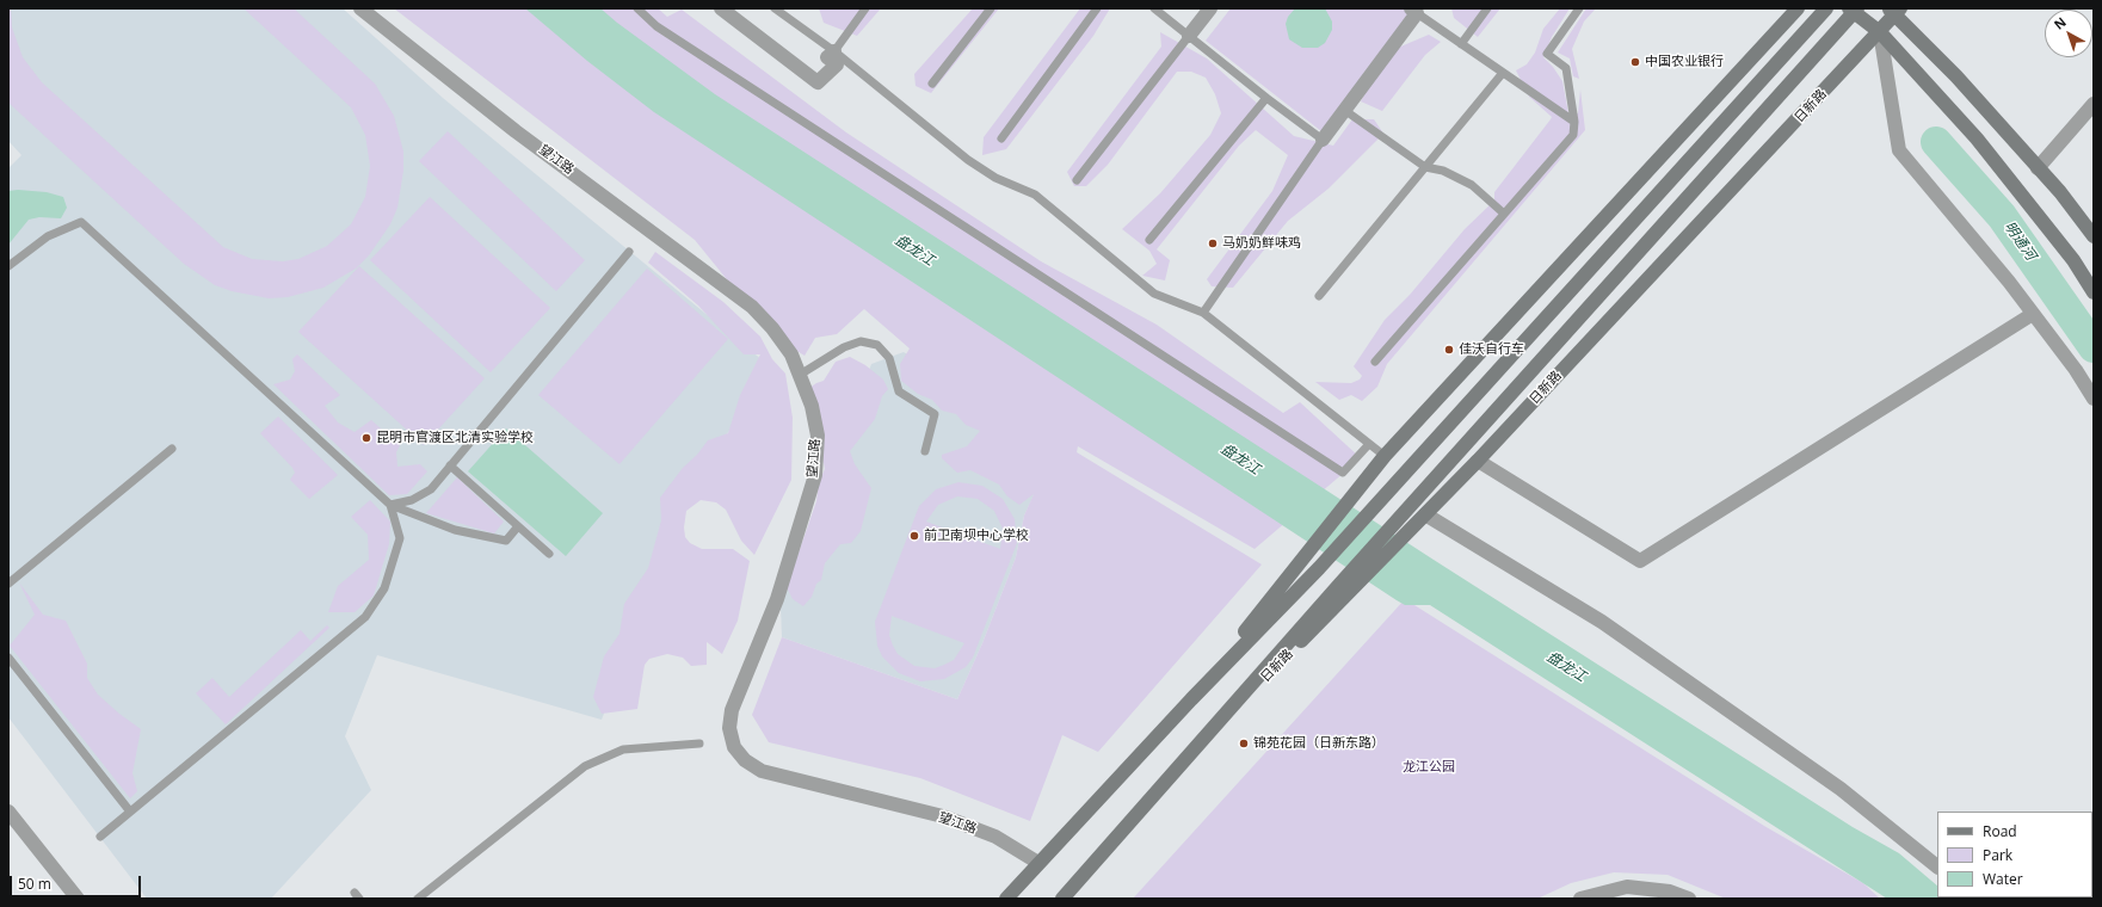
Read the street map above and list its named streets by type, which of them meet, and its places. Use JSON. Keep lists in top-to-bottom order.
{
  "streets": {
    "main road": ["日新路"],
    "street": ["望江路"]
  },
  "water": ["明通河", "盘龙江"],
  "parks": ["龙江公园"],
  "places": [
    "中国农业银行",
    "马奶奶鲜味鸡",
    "佳沃自行车",
    "昆明市官渡区北清实验学校",
    "前卫南坝中心学校",
    "锦苑花园（日新东路）"
  ],
  "legend": ["Road", "Park", "Water"],
  "scale_bar": "50 m",
  "north": "top left"
}
